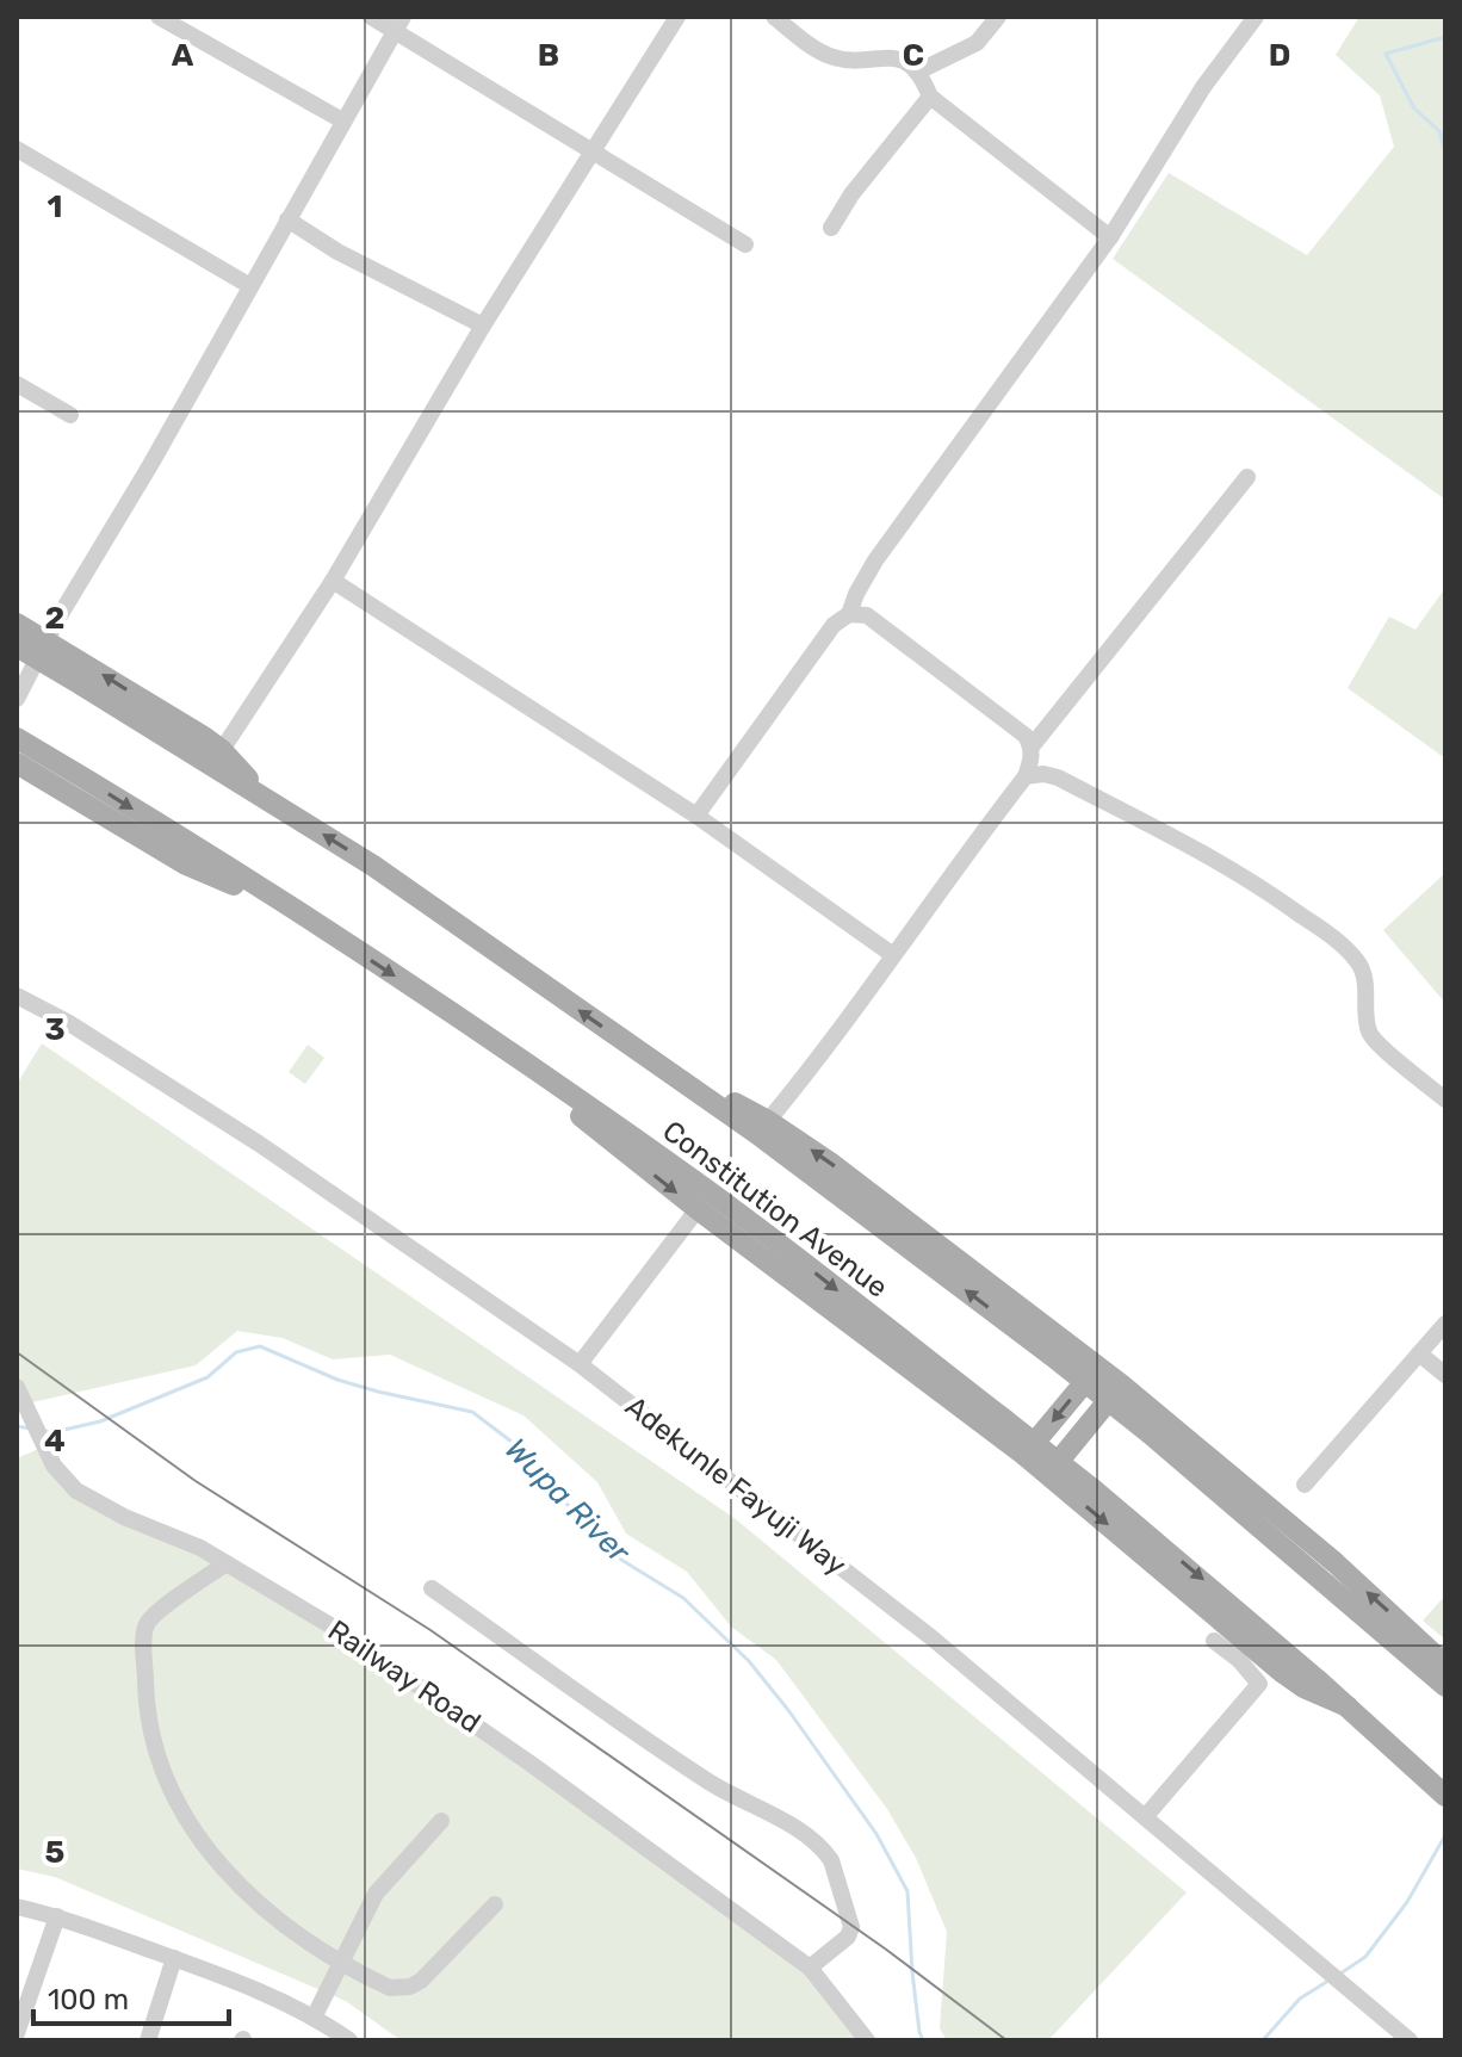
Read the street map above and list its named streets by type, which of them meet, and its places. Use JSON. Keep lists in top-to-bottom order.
{
  "streets": {
    "main road": ["Constitution Avenue"],
    "street": ["Adekunle Fayuji Way", "Railway Road"]
  },
  "water": ["Wupa River"],
  "scale_bar": "100 m",
  "grid": {
    "columns": [
      "A",
      "B",
      "C",
      "D"
    ],
    "rows": [
      "1",
      "2",
      "3",
      "4",
      "5"
    ]
  }
}
